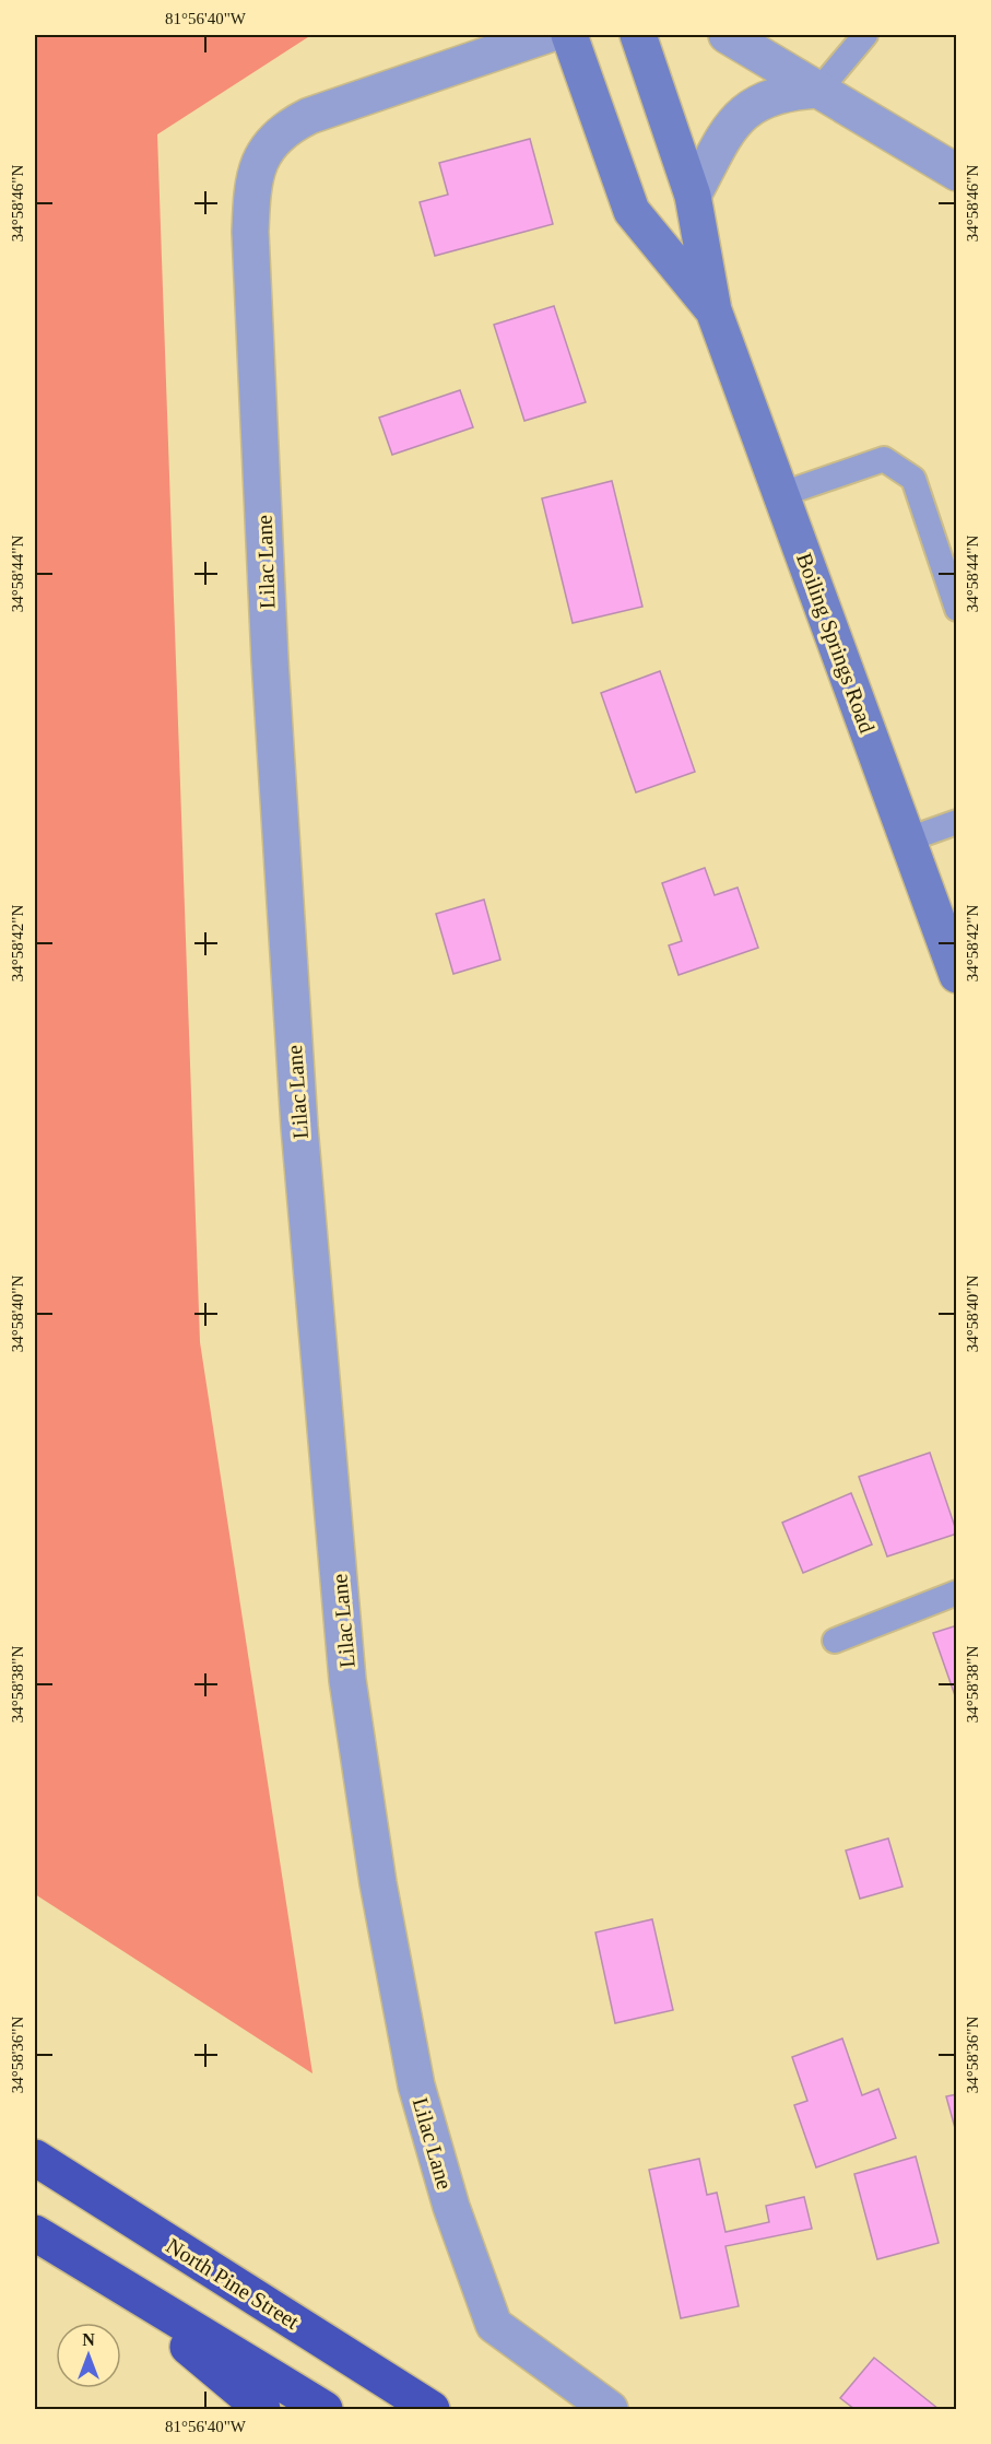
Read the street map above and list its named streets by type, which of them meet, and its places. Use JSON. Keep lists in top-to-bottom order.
{
  "streets": {
    "highway": ["North Pine Street"],
    "main road": ["Boiling Springs Road"],
    "street": ["Lilac Lane"]
  },
  "north": "top",
  "coordinates": [
    "81°56'40\"W",
    "34°58'46\"N",
    "34°58'44\"N",
    "34°58'42\"N",
    "34°58'40\"N",
    "34°58'38\"N",
    "34°58'36\"N"
  ]
}
